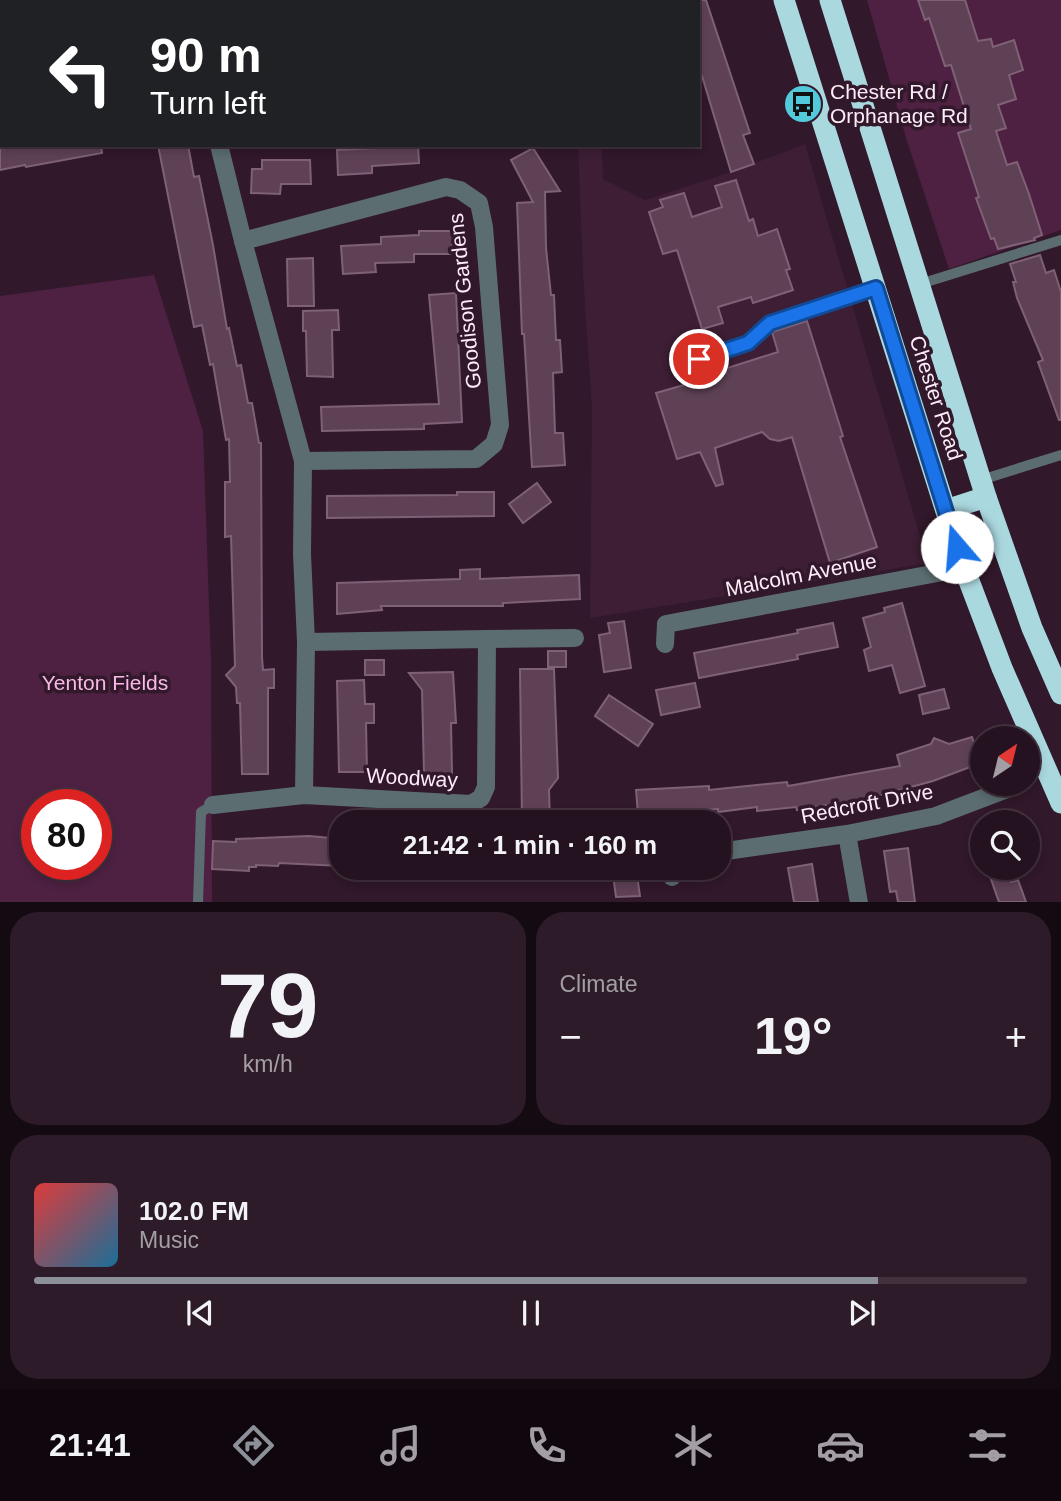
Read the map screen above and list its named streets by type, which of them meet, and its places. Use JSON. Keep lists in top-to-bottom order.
{
  "streets": {
    "highway": ["Chester Road"],
    "street": [
      "Goodison Gardens",
      "Malcolm Avenue",
      "Woodway",
      "Redcroft Drive"
    ]
  },
  "crossings": [
    ["Chester Road", "Malcolm Avenue"]
  ],
  "parks": ["Yenton Fields"],
  "places": {
    "bus stop": ["Chester Rd / Orphanage Rd"]
  },
  "north": "top right",
  "page": {
    "turn": ["90 m", "Turn left"],
    "limit": "80",
    "trip": "21:42 · 1 min · 160 m",
    "tile": [
      ["79", "km/h"],
      "Climate"
    ],
    "heat": ["−", "19°", "+"],
    "song": ["102.0 FM", "Music"],
    "tabs": "21:41"
  }
}
